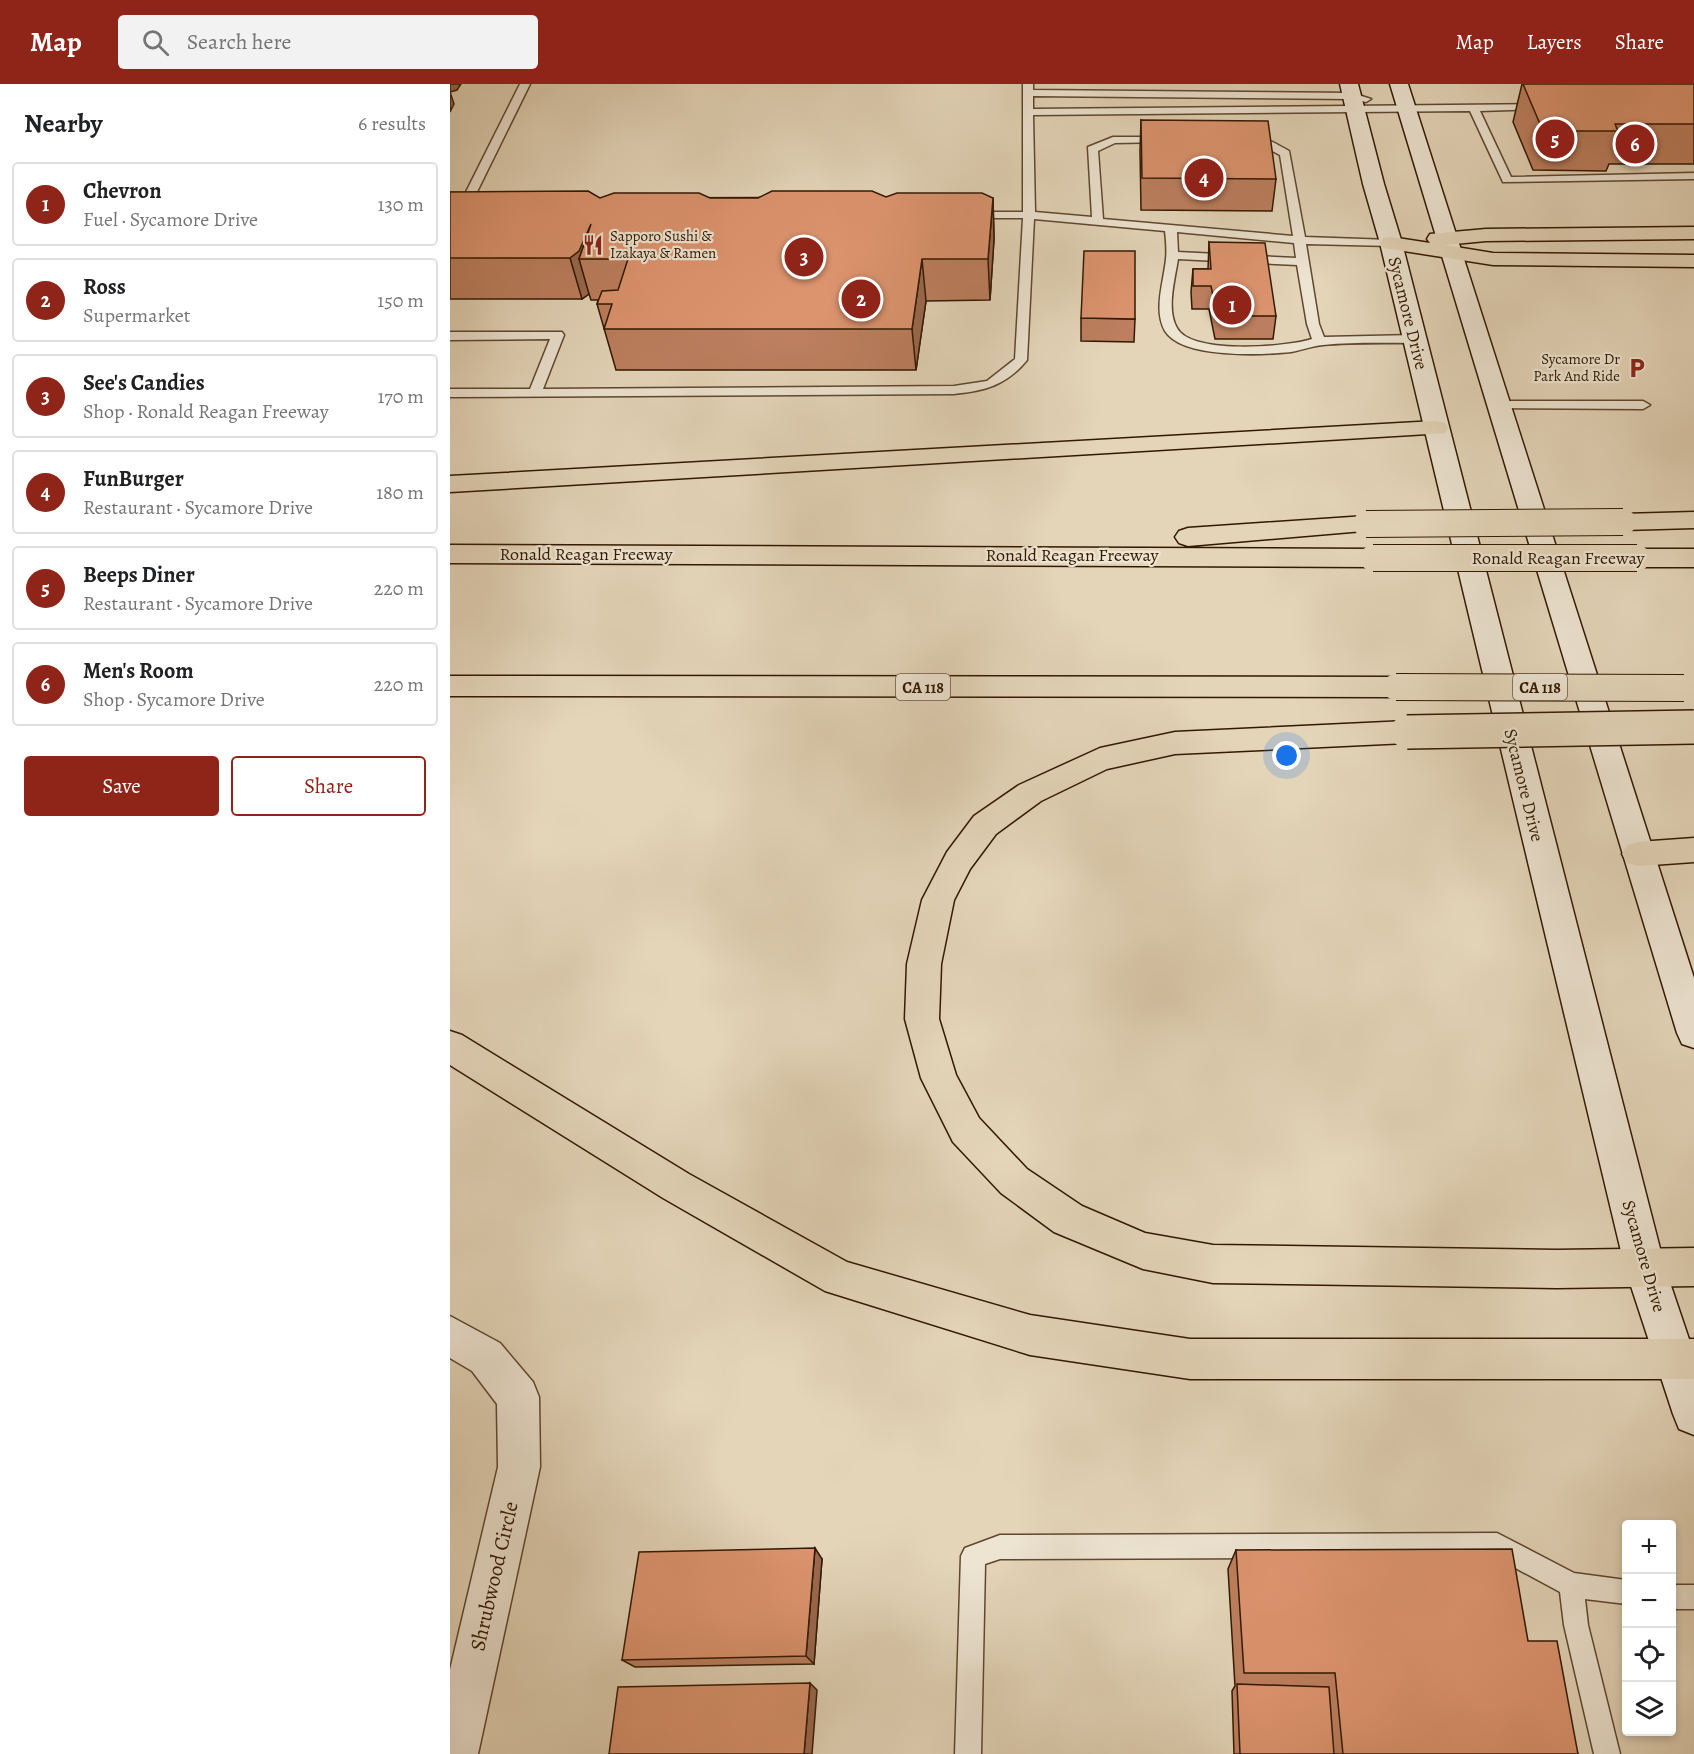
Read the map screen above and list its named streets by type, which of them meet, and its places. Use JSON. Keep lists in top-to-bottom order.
{
  "streets": {
    "highway": ["Ronald Reagan Freeway", "CA 118"],
    "main road": ["Sycamore Drive", "Shrubwood Circle"]
  },
  "places": {
    "restaurant": ["Sapporo Sushi & Izakaya & Ramen"],
    "parking": ["Sycamore Dr Park And Ride"]
  },
  "page": {
    "header": "Map",
    "search": "Search here",
    "nav": ["Map", "Layers", "Share"],
    "heading": ["Nearby", "6 results"],
    "pins": [
      "5",
      "6",
      "4",
      "3",
      "2",
      "1"
    ],
    "list": [
      {
        "mark": "1",
        "name": "Chevron",
        "note": "Fuel · Sycamore Drive",
        "value": "130 m"
      },
      {
        "mark": "2",
        "name": "Ross",
        "note": "Supermarket",
        "value": "150 m"
      },
      {
        "mark": "3",
        "name": "See's Candies",
        "note": "Shop · Ronald Reagan Freeway",
        "value": "170 m"
      },
      {
        "mark": "4",
        "name": "FunBurger",
        "note": "Restaurant · Sycamore Drive",
        "value": "180 m"
      },
      {
        "mark": "5",
        "name": "Beeps Diner",
        "note": "Restaurant · Sycamore Drive",
        "value": "220 m"
      },
      {
        "mark": "6",
        "name": "Men's Room",
        "note": "Shop · Sycamore Drive",
        "value": "220 m"
      }
    ],
    "buttons": ["Save", "Share"],
    "map_buttons": ["+", "−"]
  }
}
